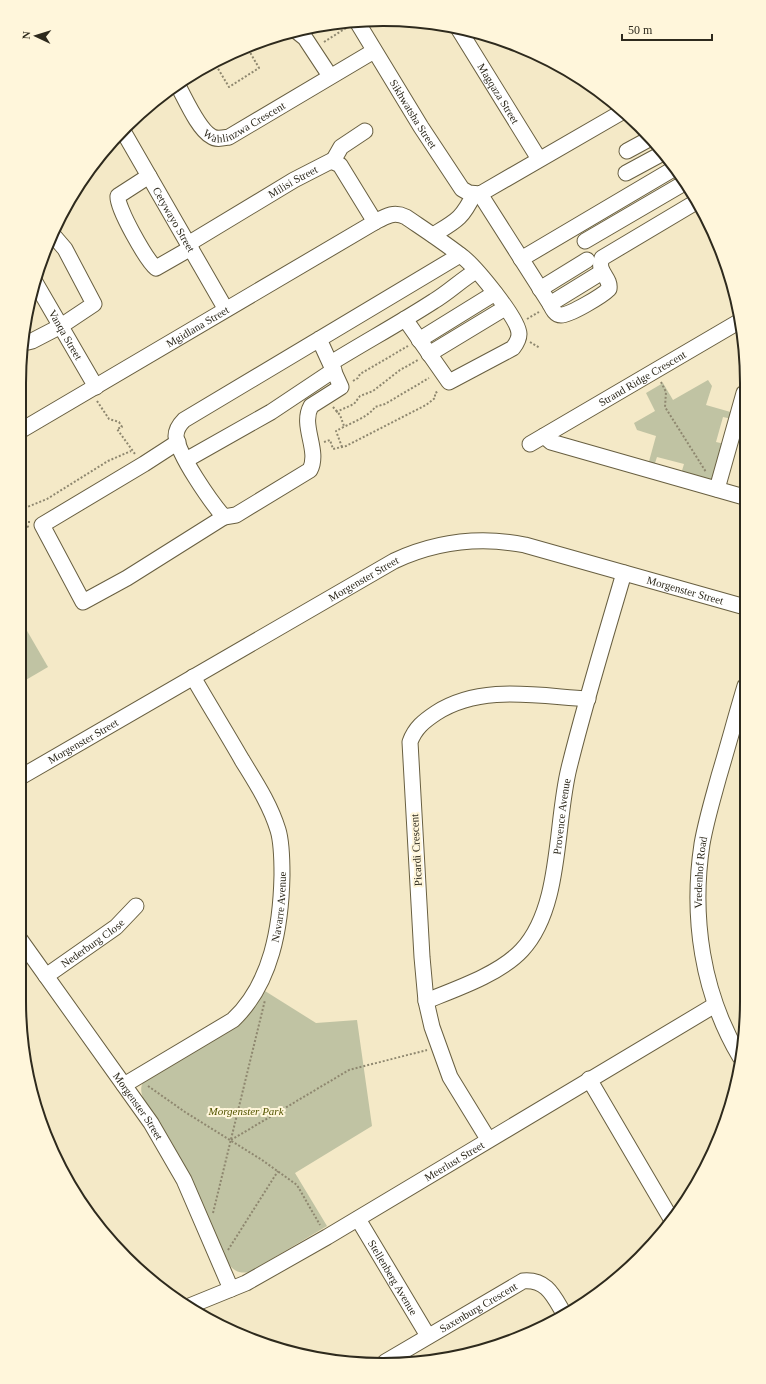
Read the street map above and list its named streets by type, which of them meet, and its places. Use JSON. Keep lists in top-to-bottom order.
{
  "streets": {
    "street": [
      "Magqaza Street",
      "Sikhwatsha Street",
      "Wahlinzwa Crescent",
      "Milisi Street",
      "Cetywayo Street",
      "Mgidlana Street",
      "Vanqa Street",
      "Strand Ridge Crescent",
      "Morgenster Street",
      "Provence Avenue",
      "Picardi Crescent",
      "Vredenhof Road",
      "Navarre Avenue",
      "Nederburg Close",
      "Meerlust Street",
      "Stellenberg Avenue",
      "Saxenburg Crescent"
    ]
  },
  "crossings": [
    ["Sikhwatsha Street", "Wahlinzwa Crescent"],
    ["Milisi Street", "Cetywayo Street"],
    ["Cetywayo Street", "Mgidlana Street"],
    ["Mgidlana Street", "Vanqa Street"],
    ["Morgenster Street", "Provence Avenue"],
    ["Morgenster Street", "Navarre Avenue"],
    ["Morgenster Street", "Nederburg Close"],
    ["Morgenster Street", "Meerlust Street"],
    ["Provence Avenue", "Picardi Crescent"],
    ["Picardi Crescent", "Meerlust Street"],
    ["Vredenhof Road", "Meerlust Street"],
    ["Meerlust Street", "Stellenberg Avenue"],
    ["Stellenberg Avenue", "Saxenburg Crescent"]
  ],
  "parks": ["Morgenster Park"],
  "scale_bar": "50 m",
  "north": "left"
}
